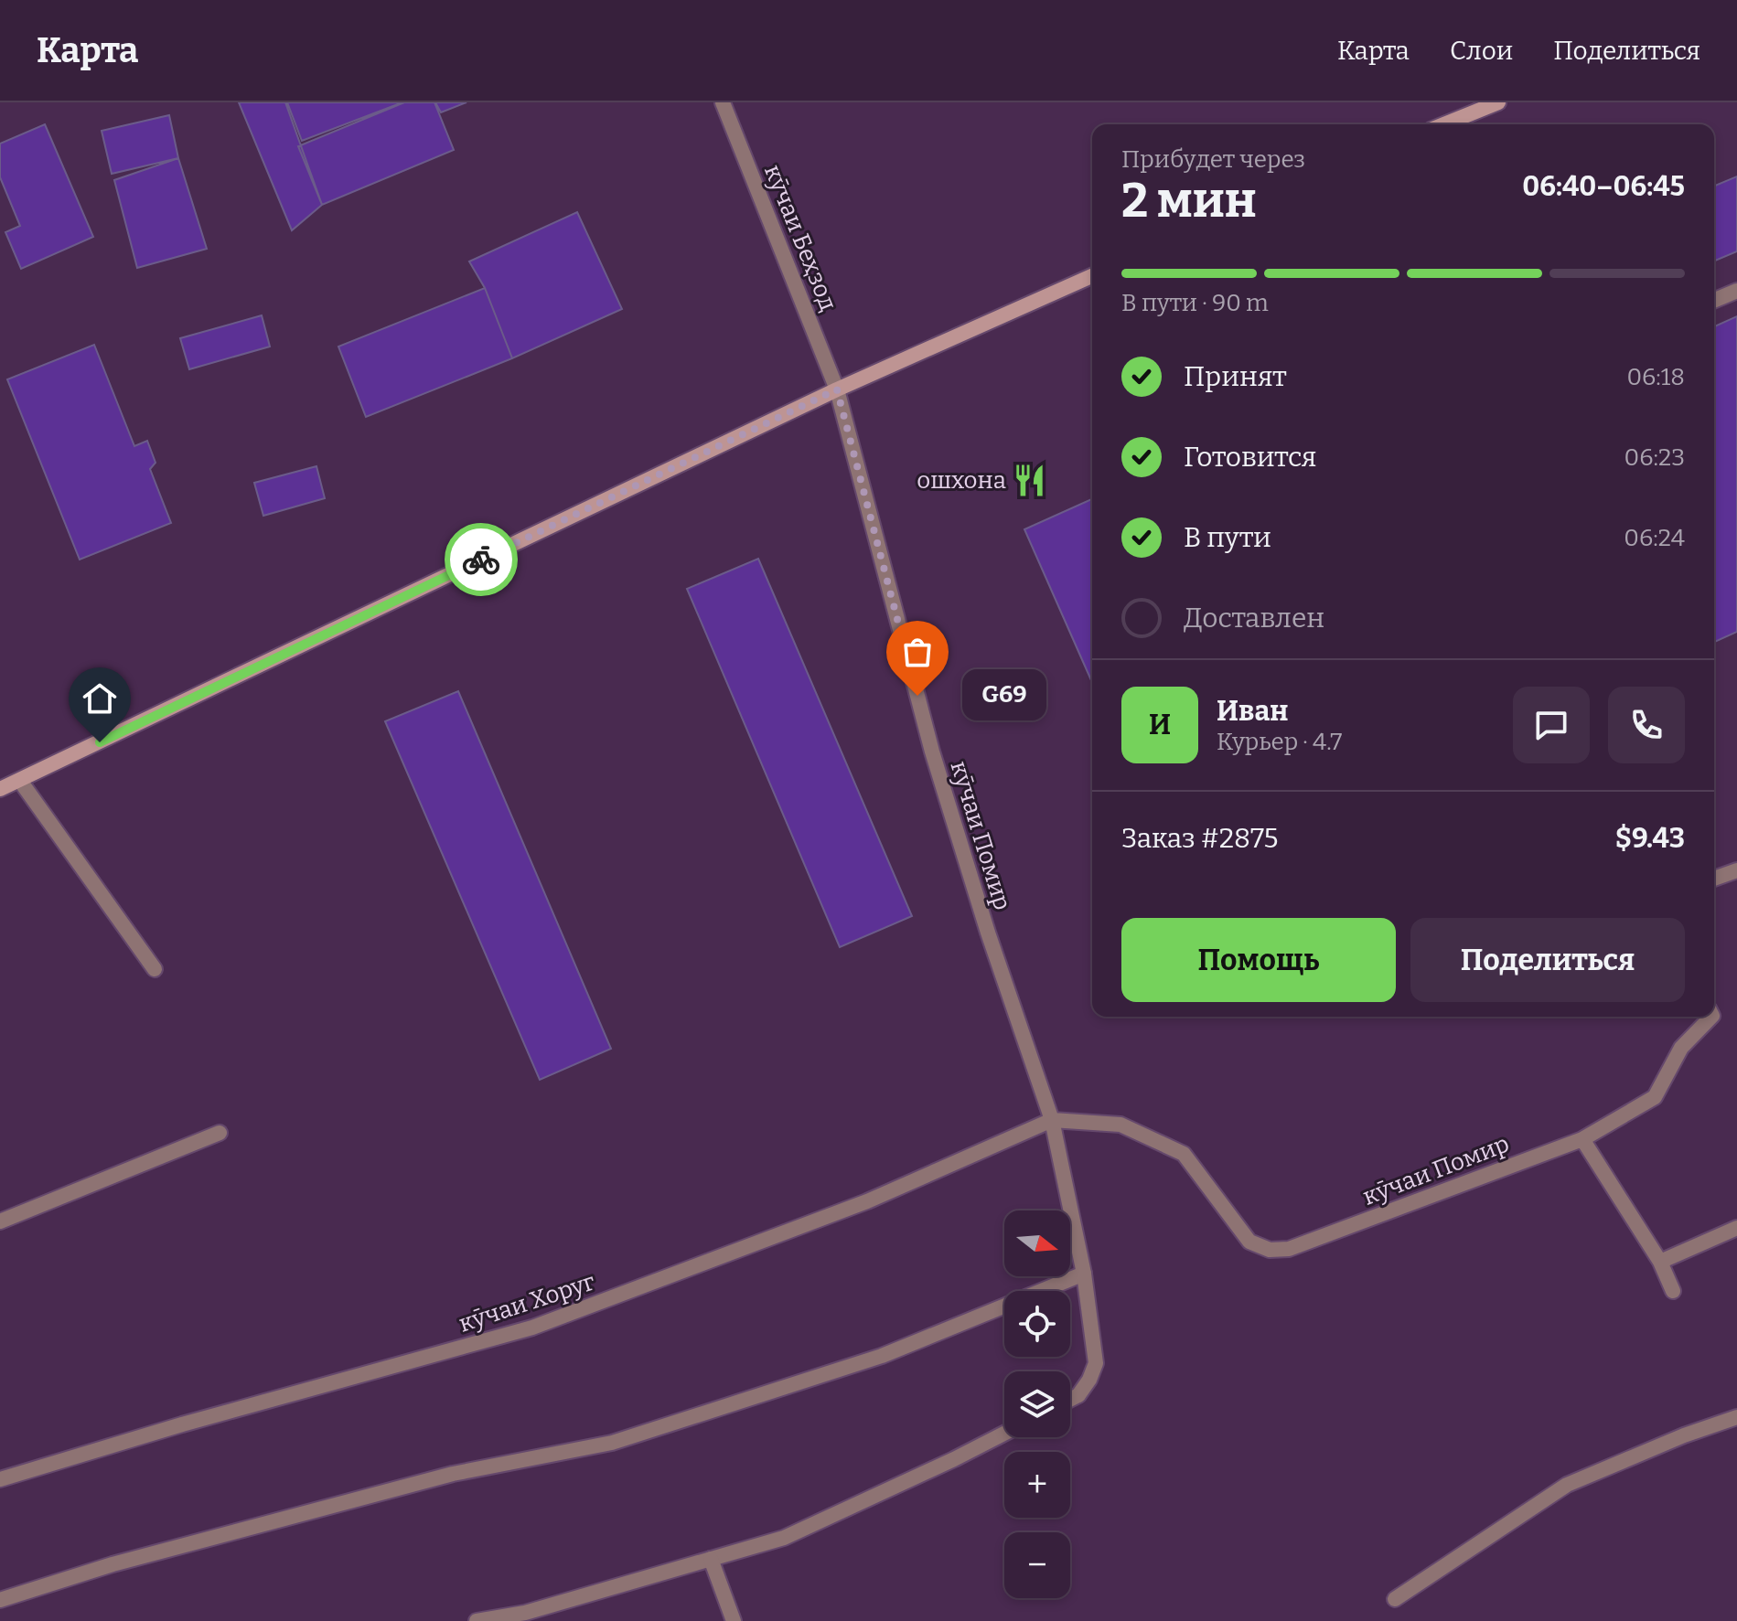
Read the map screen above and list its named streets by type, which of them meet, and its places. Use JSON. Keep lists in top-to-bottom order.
{
  "streets": {
    "street": ["кӯчаи Беҳзод", "кӯчаи Помир", "кӯчаи Хоруг"]
  },
  "crossings": [
    ["кӯчаи Беҳзод", "кӯчаи Помир"],
    ["кӯчаи Помир", "кӯчаи Хоруг"]
  ],
  "places": {
    "restaurant": ["ошхона"],
    "other": ["G69"]
  },
  "north": "right",
  "page": {
    "header": "Карта",
    "nav": ["Карта", "Слои", "Поделиться"],
    "heading": ["2 мин", "Прибудет через", "06:40–06:45"],
    "panel": [
      "Иван",
      "Курьер · 4.7",
      "Заказ #2875",
      "$9.43"
    ],
    "bar": "В пути · 90 m",
    "list": [
      ["Принят", "06:18"],
      ["Готовится", "06:23"],
      ["В пути", "06:24"],
      "Доставлен"
    ],
    "bubble": "G69",
    "round": "И",
    "buttons": ["Помощь", "Поделиться"],
    "map_buttons": ["+", "−"]
  }
}
